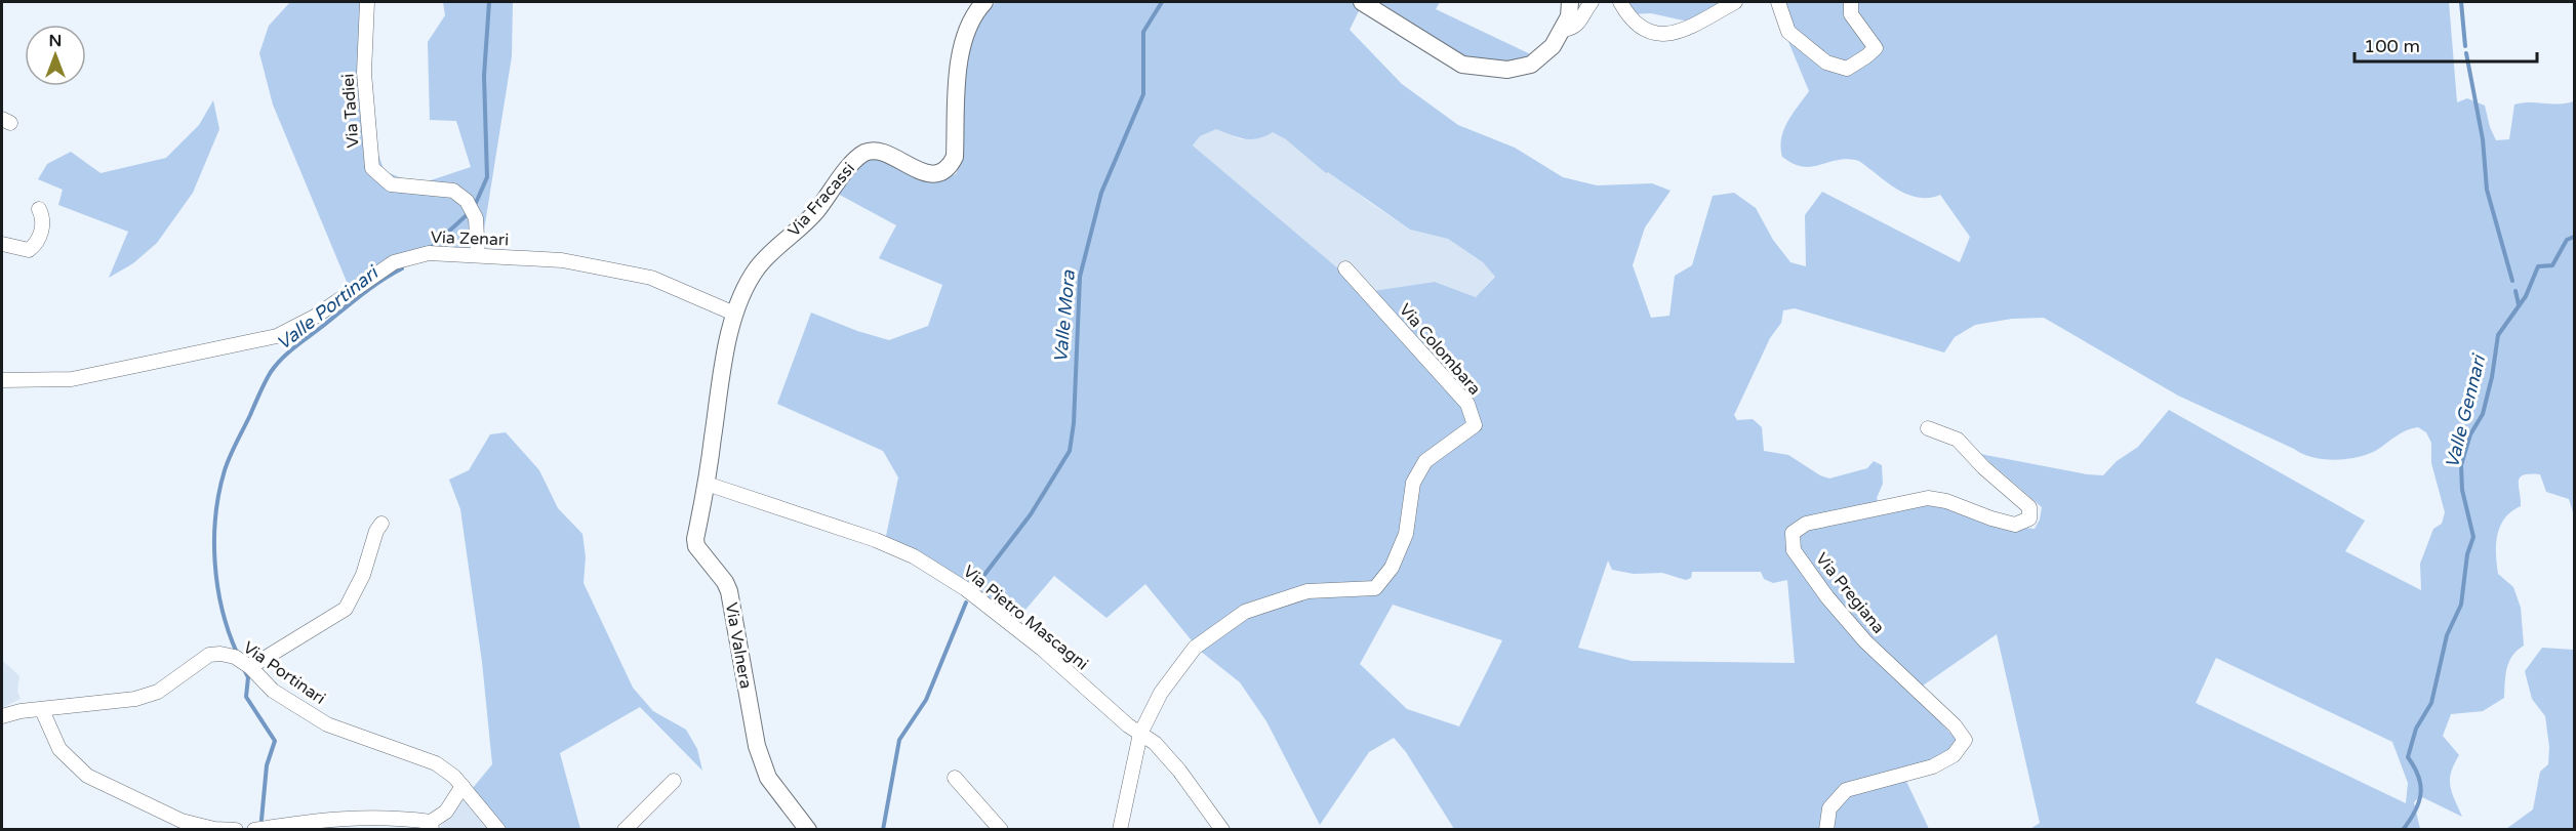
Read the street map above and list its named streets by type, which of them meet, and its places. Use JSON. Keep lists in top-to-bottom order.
{
  "streets": {
    "street": [
      "Via Tadiei",
      "Via Fracassi",
      "Via Zenari",
      "Via Colombara",
      "Via Pregiana",
      "Via Pietro Mascagni",
      "Via Valnera",
      "Via Portinari"
    ]
  },
  "crossings": [
    ["Via Tadiei", "Via Zenari"],
    ["Via Fracassi", "Via Zenari"],
    ["Via Fracassi", "Via Valnera"],
    ["Via Zenari", "Via Valnera"],
    ["Via Colombara", "Via Pietro Mascagni"],
    ["Via Pietro Mascagni", "Via Valnera"]
  ],
  "water": ["Valle Portinari", "Valle Mora", "Valle Gennari"],
  "scale_bar": "100 m",
  "north": "top"
}
